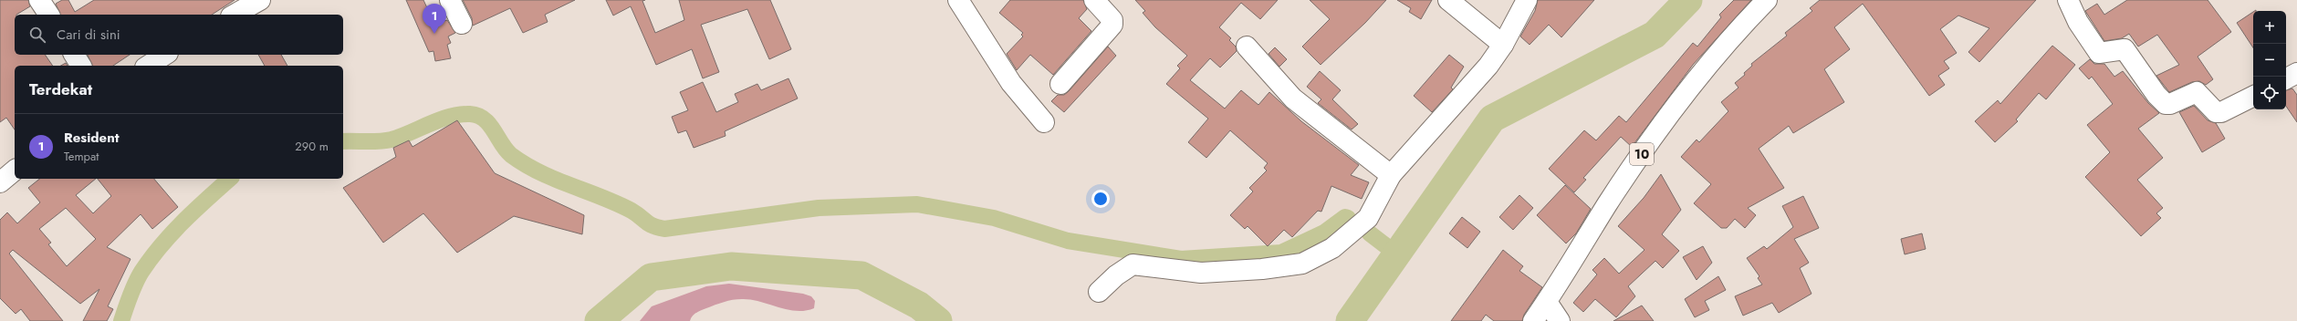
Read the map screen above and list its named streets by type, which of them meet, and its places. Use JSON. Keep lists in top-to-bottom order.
{
  "streets": {
    "main road": ["10"]
  },
  "page": {
    "pins": "1",
    "map_buttons": ["+", "−"],
    "search": "Cari di sini",
    "heading": "Terdekat",
    "list": [
      {
        "mark": "1",
        "name": "Resident",
        "note": "Tempat",
        "value": "290 m"
      }
    ]
  }
}
